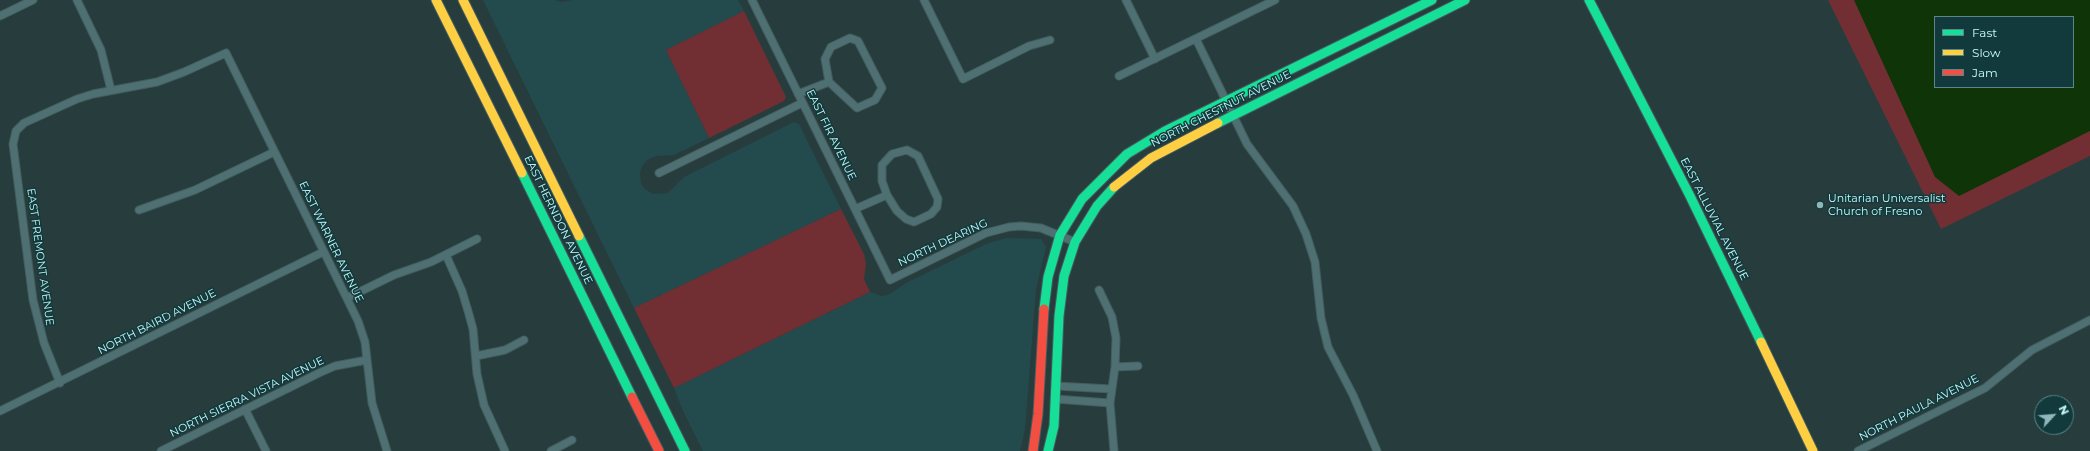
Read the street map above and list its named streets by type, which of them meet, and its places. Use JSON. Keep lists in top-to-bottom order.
{
  "streets": {
    "main road": ["NORTH CHESTNUT AVENUE", "EAST ALLUVIAL AVENUE", "EAST HERNDON AVENUE"],
    "street": [
      "EAST FIR AVENUE",
      "EAST WARNER AVENUE",
      "NORTH DEARING",
      "EAST FREMONT AVENUE",
      "NORTH BAIRD AVENUE",
      "NORTH SIERRA VISTA AVENUE",
      "NORTH PAULA AVENUE"
    ]
  },
  "crossings": [
    ["NORTH CHESTNUT AVENUE", "NORTH DEARING"],
    ["EAST FIR AVENUE", "NORTH DEARING"],
    ["EAST WARNER AVENUE", "EAST FREMONT AVENUE"],
    ["EAST WARNER AVENUE", "NORTH BAIRD AVENUE"],
    ["EAST WARNER AVENUE", "NORTH SIERRA VISTA AVENUE"],
    ["EAST FREMONT AVENUE", "NORTH BAIRD AVENUE"]
  ],
  "places": ["Unitarian Universalist Church of Fresno"],
  "legend": ["Fast", "Slow", "Jam"],
  "north": "top right"
}
